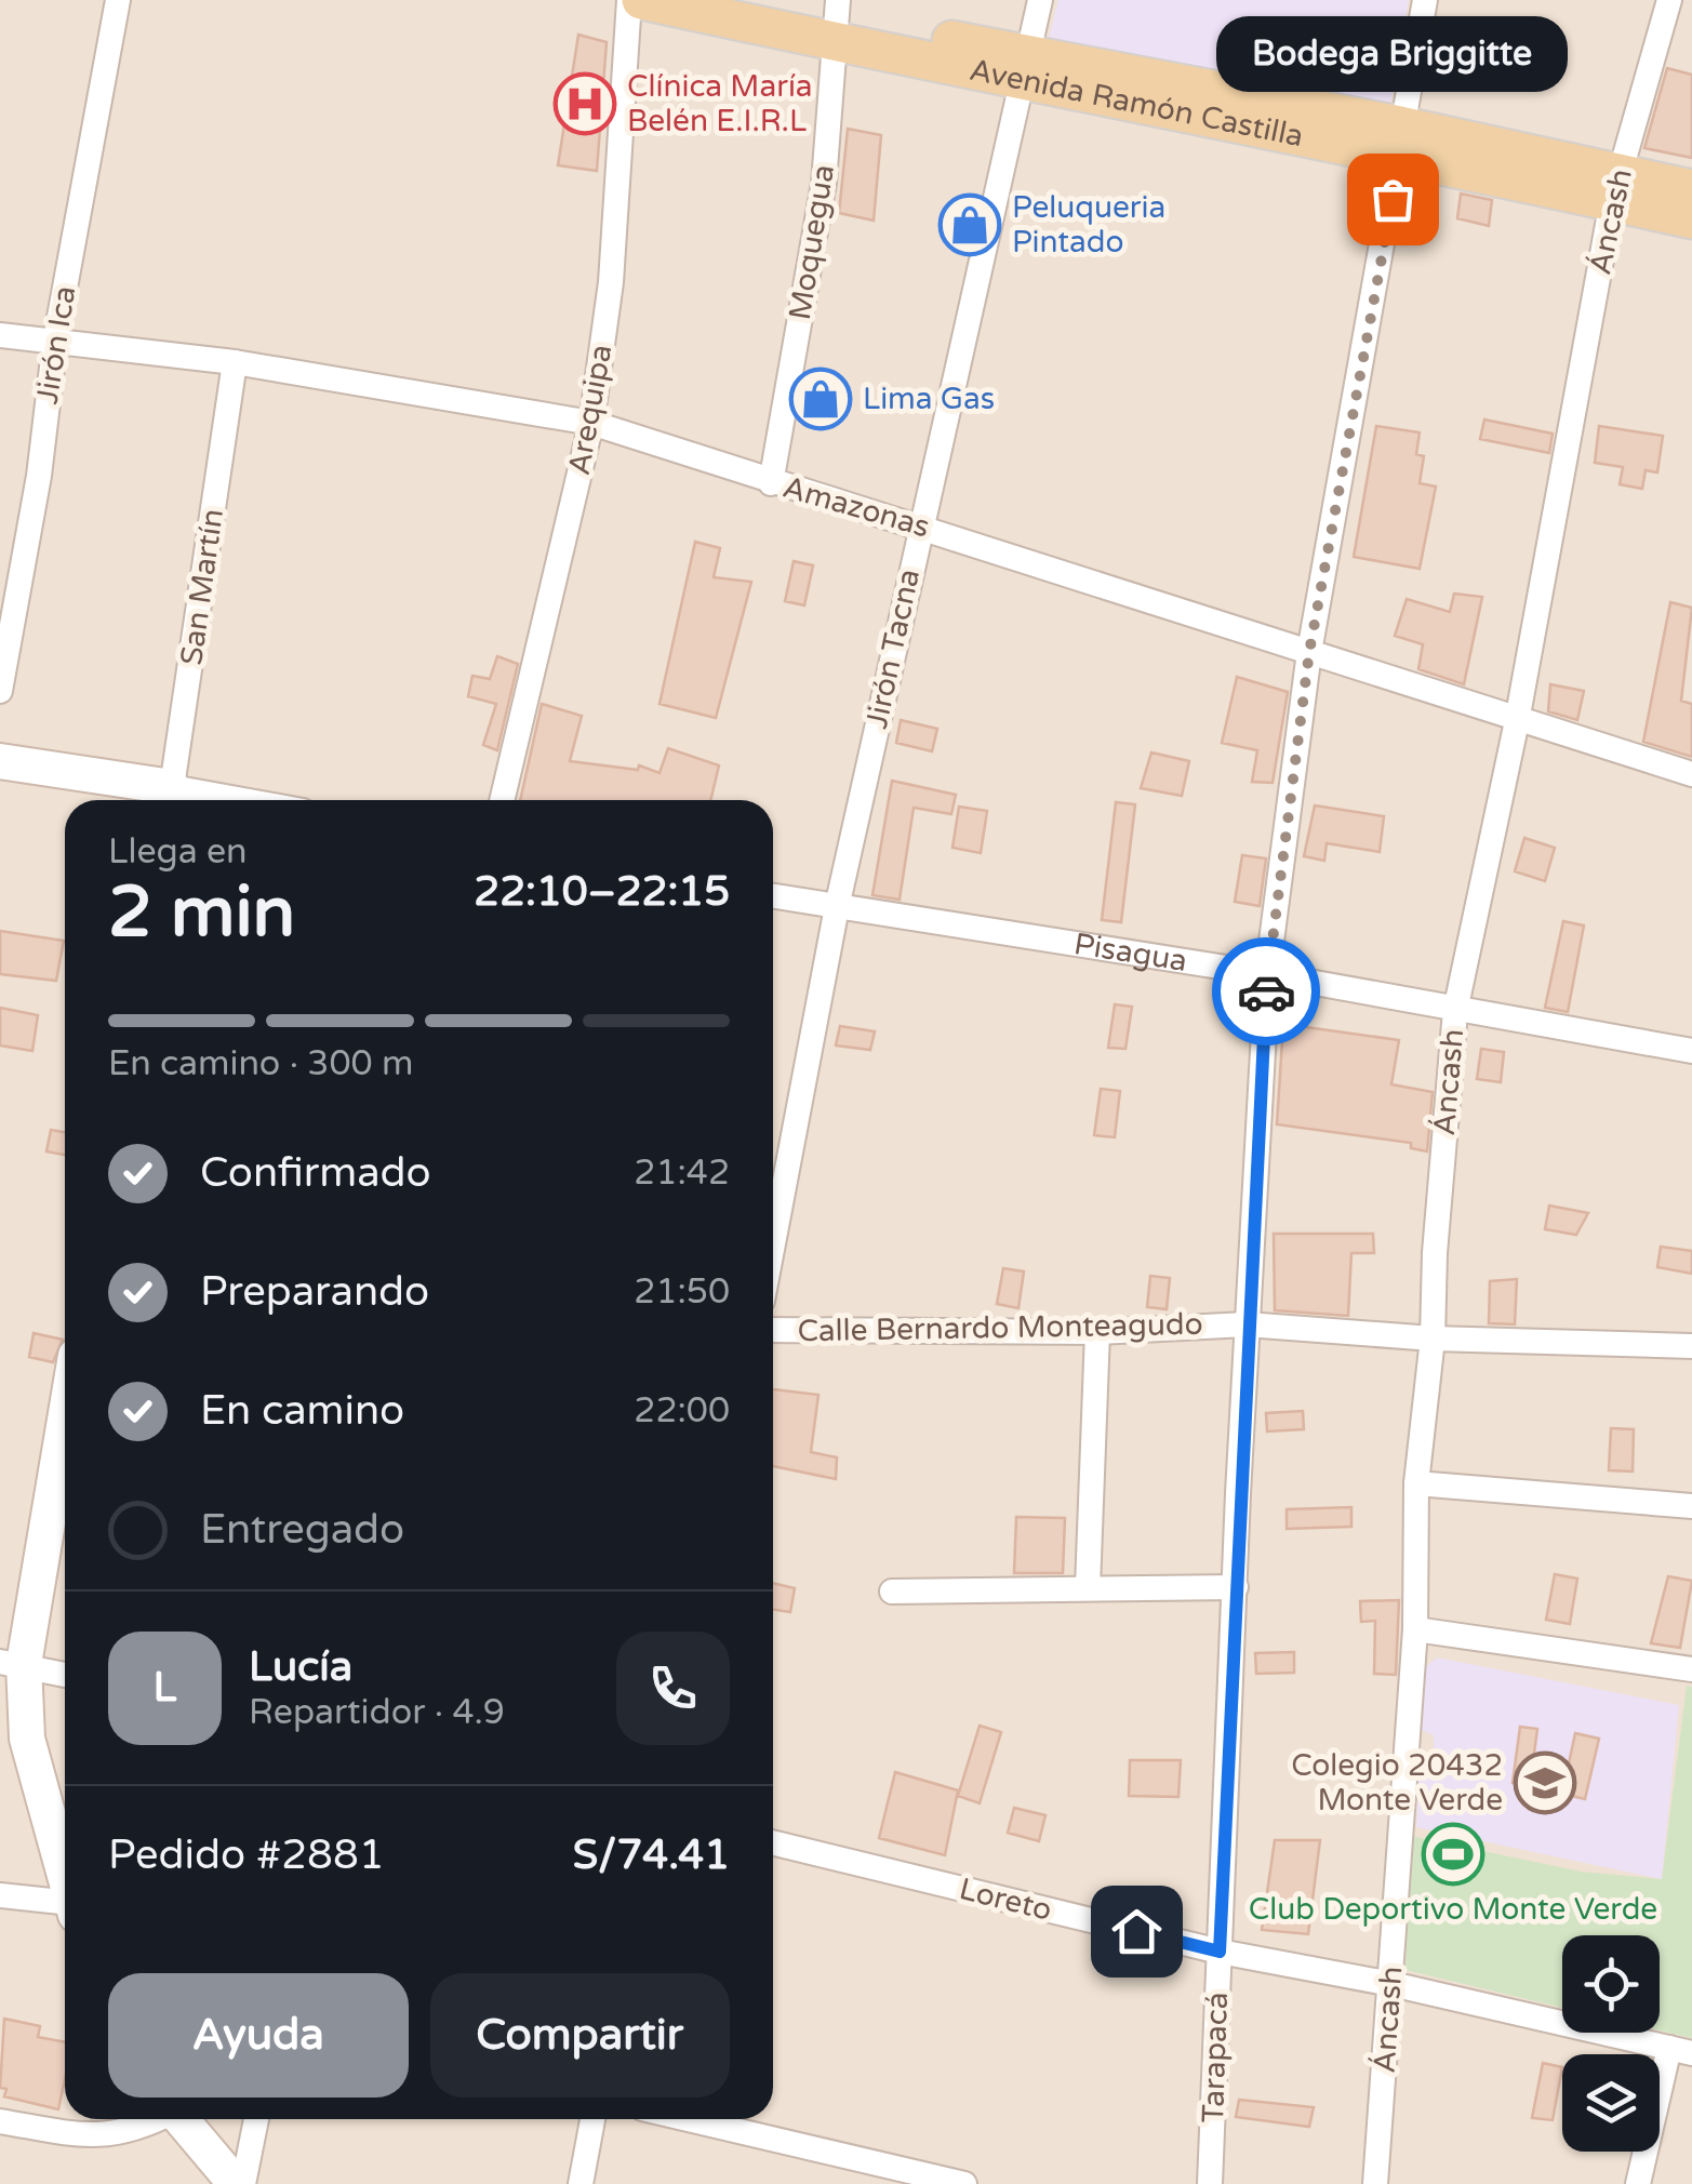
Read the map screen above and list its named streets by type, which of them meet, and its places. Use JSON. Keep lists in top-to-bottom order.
{
  "streets": {
    "main road": ["Avenida Ramón Castilla"],
    "street": [
      "Áncash",
      "Moquegua",
      "Jirón Ica",
      "Arequipa",
      "Amazonas",
      "San Martín",
      "Jirón Tacna",
      "Pisagua",
      "Calle Bernardo Monteagudo",
      "Loreto",
      "Tarapacá"
    ]
  },
  "crossings": [
    ["Avenida Ramón Castilla", "Áncash"],
    ["Avenida Ramón Castilla", "Moquegua"],
    ["Avenida Ramón Castilla", "Jirón Tacna"],
    ["Avenida Ramón Castilla", "Tarapacá"],
    ["Áncash", "Amazonas"],
    ["Áncash", "Pisagua"],
    ["Áncash", "Calle Bernardo Monteagudo"],
    ["Áncash", "Loreto"],
    ["Moquegua", "Amazonas"],
    ["Jirón Ica", "Amazonas"],
    ["Arequipa", "Amazonas"],
    ["Amazonas", "San Martín"],
    ["Amazonas", "Jirón Tacna"],
    ["Amazonas", "Tarapacá"],
    ["Jirón Tacna", "Pisagua"],
    ["Pisagua", "Tarapacá"],
    ["Calle Bernardo Monteagudo", "Tarapacá"],
    ["Loreto", "Tarapacá"]
  ],
  "places": {
    "hospital": ["Clínica María Belén E.I.R.L"],
    "other": ["Bodega Briggitte"],
    "shop": ["Peluqueria Pintado", "Lima Gas"],
    "school or university": ["Colegio 20432 Monte Verde"],
    "sports": ["Club Deportivo Monte Verde"]
  },
  "page": {
    "bubble": "Bodega Briggitte",
    "heading": ["2 min", "Llega en", "22:10–22:15"],
    "panel": [
      "Lucía",
      "Repartidor · 4.9",
      "Pedido #2881",
      "S/74.41"
    ],
    "bar": "En camino · 300 m",
    "list": [
      ["Confirmado", "21:42"],
      ["Preparando", "21:50"],
      ["En camino", "22:00"],
      "Entregado"
    ],
    "round": "L",
    "buttons": ["Ayuda", "Compartir"]
  }
}
